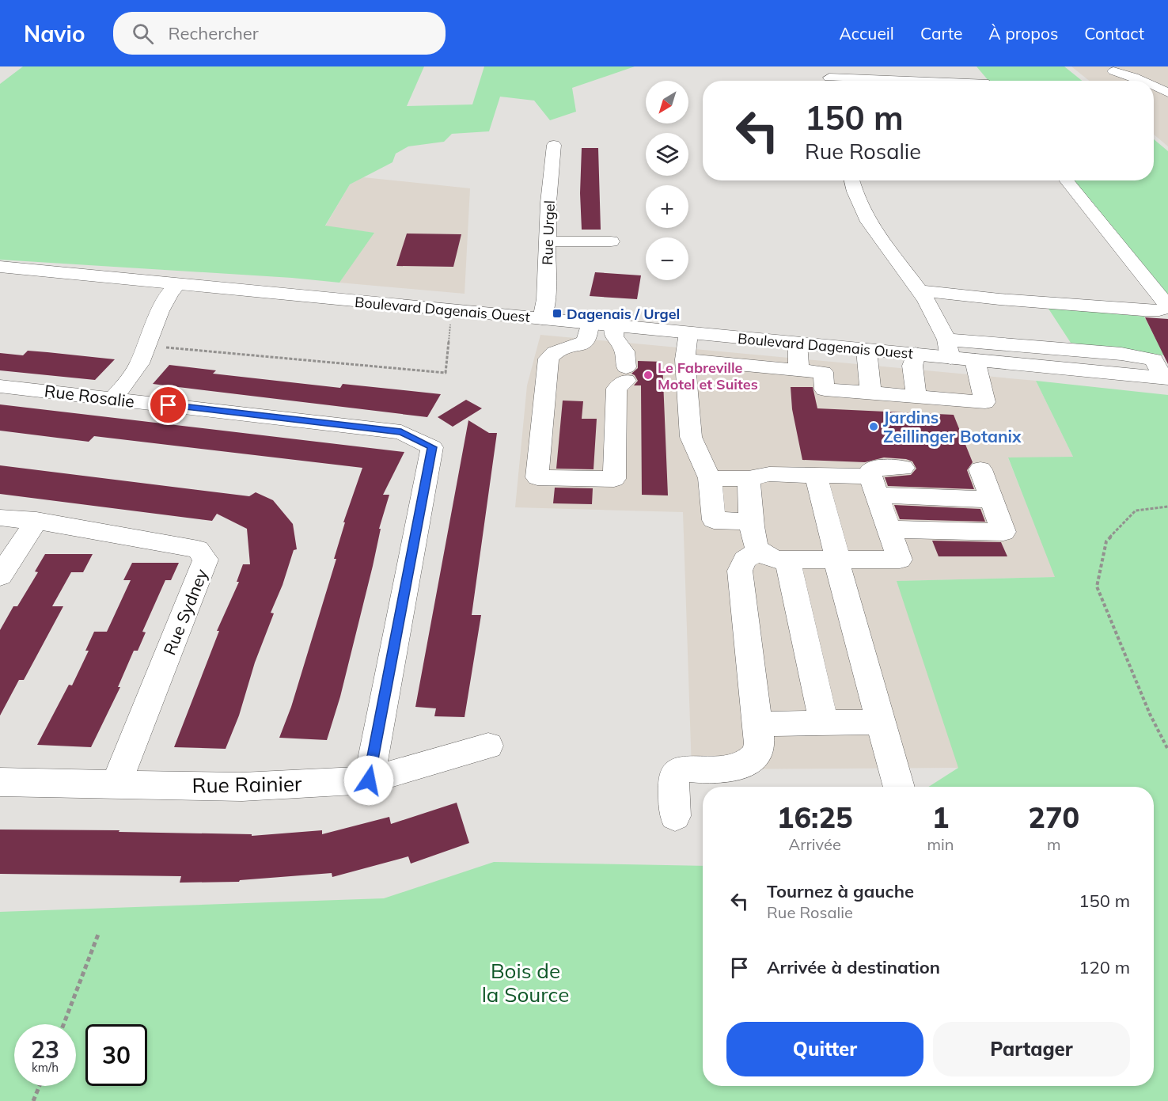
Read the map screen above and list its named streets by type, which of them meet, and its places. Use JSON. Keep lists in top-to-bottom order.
{
  "streets": {
    "street": [
      "Rue Urgel",
      "Boulevard Dagenais Ouest",
      "Rue Rosalie",
      "Rue Sydney",
      "Rue Rainier"
    ]
  },
  "crossings": [
    ["Rue Urgel", "Boulevard Dagenais Ouest"],
    ["Rue Rosalie", "Rue Rainier"],
    ["Rue Sydney", "Rue Rainier"]
  ],
  "parks": ["Bois de la Source"],
  "places": {
    "transit": ["Dagenais / Urgel"],
    "other": ["Le Fabreville Motel et Suites", "Jardins Zeillinger Botanix"]
  },
  "north": "bottom left",
  "page": {
    "header": "Navio",
    "search": "Rechercher",
    "nav": [
      "Accueil",
      "Carte",
      "À propos",
      "Contact"
    ],
    "map_buttons": ["+", "−"],
    "turn": ["150 m", "Rue Rosalie"],
    "eta": [
      "16:25",
      "Arrivée",
      "1",
      "min",
      "270",
      "m"
    ],
    "list": [
      {
        "name": "Tournez à gauche",
        "note": "Rue Rosalie",
        "value": "150 m"
      },
      {
        "name": "Arrivée à destination",
        "value": "120 m"
      }
    ],
    "buttons": ["Quitter", "Partager"],
    "speed": "23 km/h",
    "limit": "30"
  }
}
